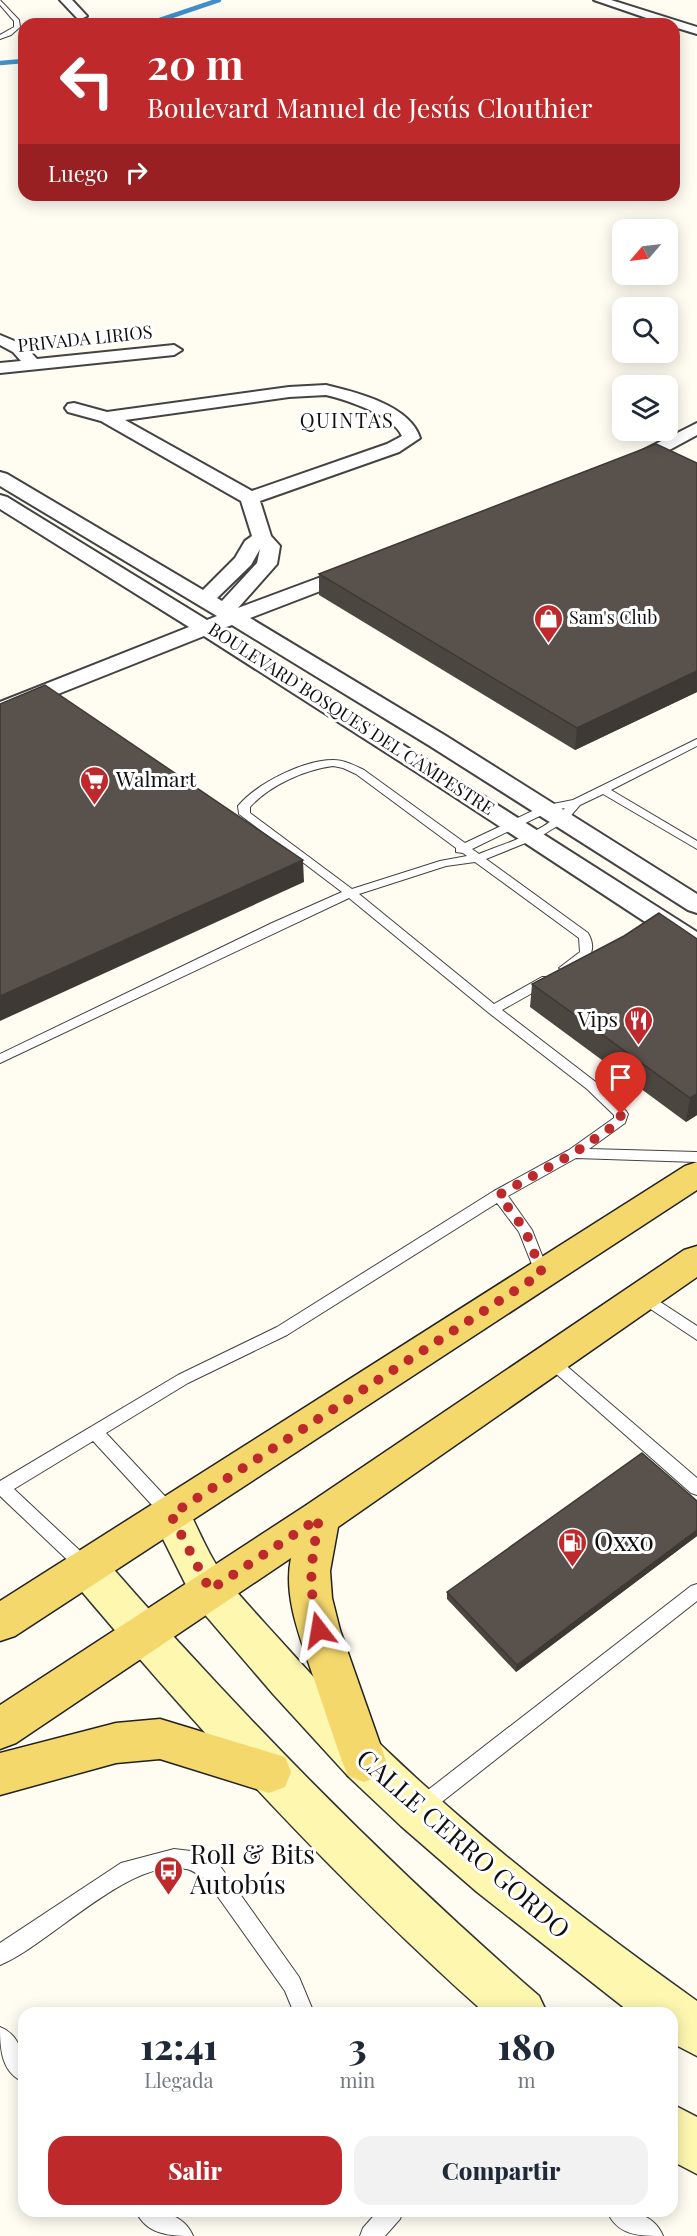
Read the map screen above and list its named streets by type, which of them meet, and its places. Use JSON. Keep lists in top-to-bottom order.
{
  "streets": {
    "main road": ["CALLE CERRO GORDO"],
    "street": ["PRIVADA LIRIOS", "BOULEVARD BOSQUES DEL CAMPESTRE"]
  },
  "districts": ["QUINTAS"],
  "places": {
    "shop": ["Sam's Club"],
    "supermarket": ["Walmart"],
    "restaurant": ["Vips"],
    "fuel station": ["Oxxo"],
    "bus stop": ["Roll & Bits Autobús"]
  },
  "north": "bottom left",
  "page": {
    "turn": ["20 m", "Boulevard Manuel de Jesús Clouthier"],
    "then": "Luego",
    "eta": [
      "12:41",
      "Llegada",
      "3",
      "min",
      "180",
      "m"
    ],
    "buttons": ["Salir", "Compartir"]
  }
}
